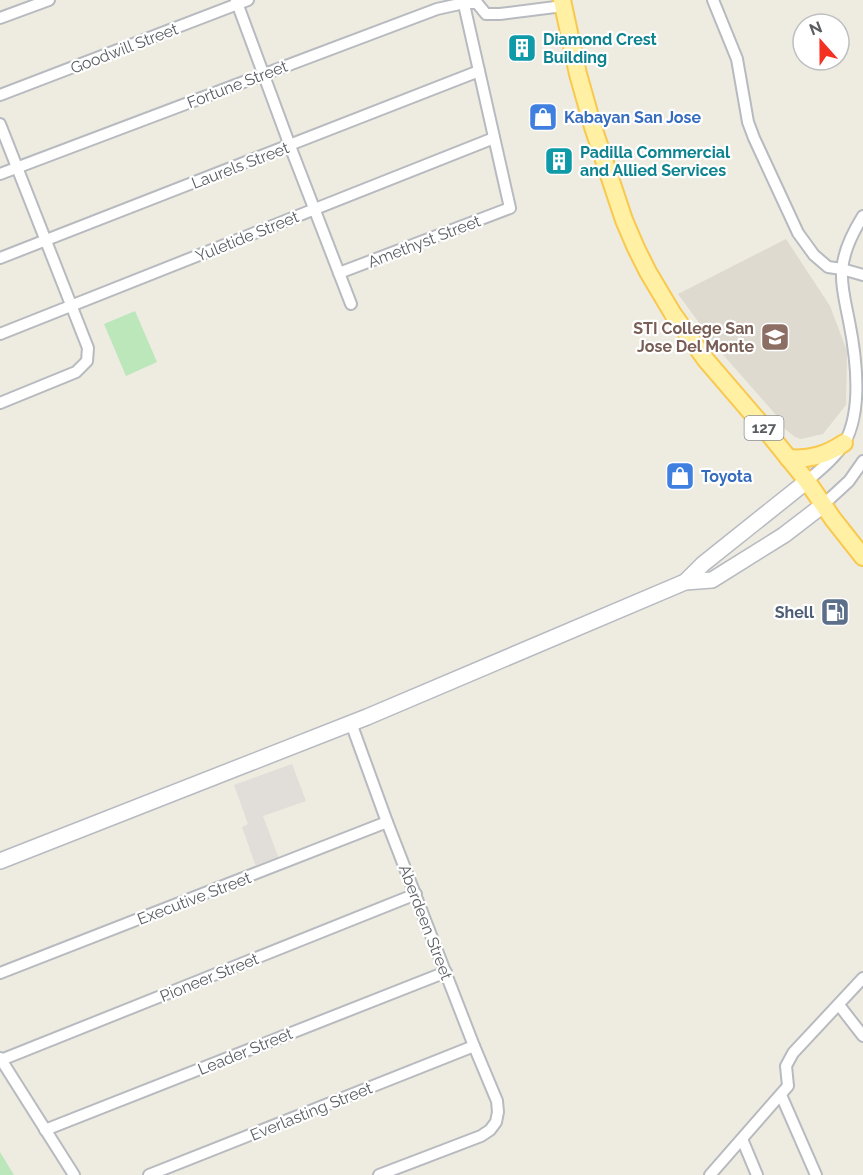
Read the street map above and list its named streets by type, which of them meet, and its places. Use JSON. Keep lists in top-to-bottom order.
{
  "streets": {
    "main road": ["127"],
    "street": [
      "Goodwill Street",
      "Fortune Street",
      "Laurels Street",
      "Yuletide Street",
      "Amethyst Street",
      "Executive Street",
      "Aberdeen Street",
      "Pioneer Street",
      "Leader Street",
      "Everlasting Street"
    ]
  },
  "crossings": [
    ["Fortune Street", "127"],
    ["Yuletide Street", "Amethyst Street"],
    ["Executive Street", "Aberdeen Street"],
    ["Aberdeen Street", "Pioneer Street"],
    ["Aberdeen Street", "Leader Street"],
    ["Aberdeen Street", "Everlasting Street"]
  ],
  "places": {
    "building": ["Diamond Crest Building", "Padilla Commercial and Allied Services"],
    "shop": ["Kabayan San Jose", "Toyota"],
    "school or university": ["STI College San Jose Del Monte"],
    "fuel station": ["Shell"]
  },
  "north": "top"
}
